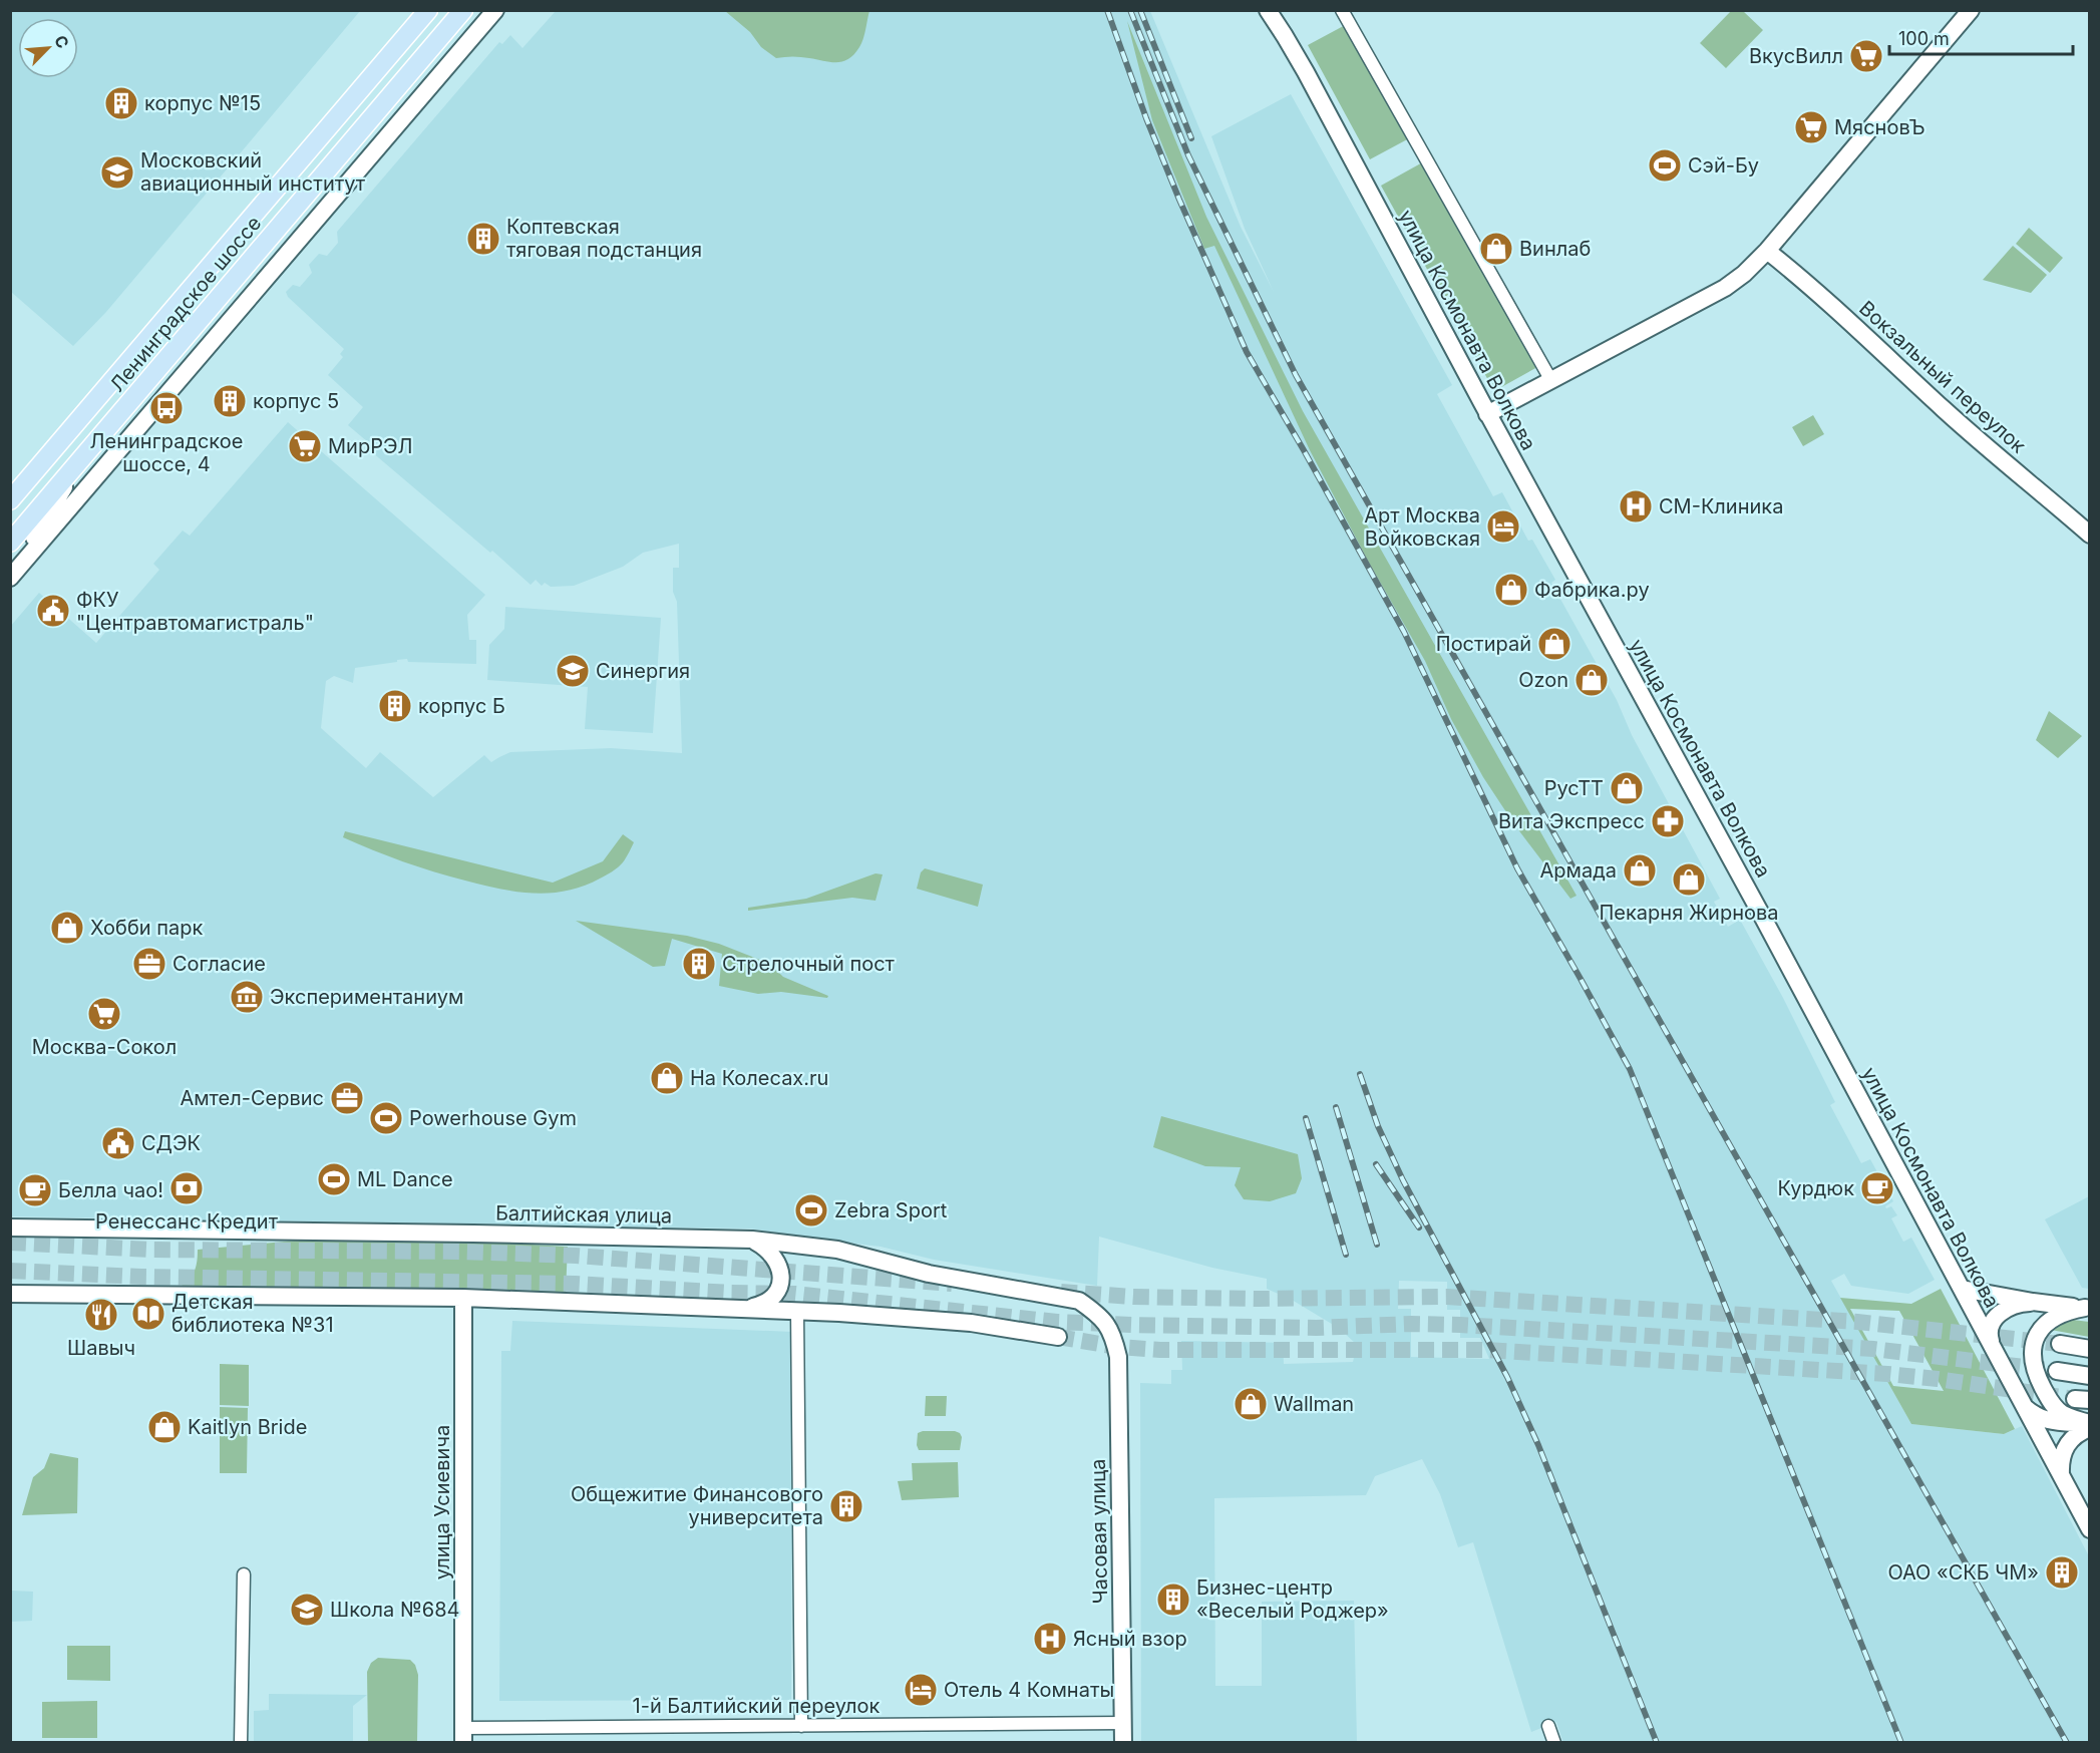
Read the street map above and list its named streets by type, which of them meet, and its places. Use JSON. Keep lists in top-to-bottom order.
{
  "streets": {
    "main road": ["Ленинградское шоссе"],
    "street": [
      "улица Космонавта Волкова",
      "Вокзальный переулок",
      "Балтийская улица",
      "улица Усиевича",
      "Часовая улица",
      "1-й Балтийский переулок"
    ]
  },
  "crossings": [
    ["Балтийская улица", "Часовая улица"],
    ["улица Усиевича", "1-й Балтийский переулок"],
    ["Часовая улица", "1-й Балтийский переулок"]
  ],
  "places": {
    "supermarket": [
      "ВкусВилл",
      "МясновЪ",
      "МирРЭЛ",
      "Москва-Сокол"
    ],
    "building": [
      "корпус №15",
      "Коптевская тяговая подстанция",
      "корпус 5",
      "корпус Б",
      "Стрелочный пост",
      "Общежитие Финансового университета",
      "ОАО «СКБ ЧМ»",
      "Бизнес-центр «Веселый Роджер»"
    ],
    "sports": [
      "Сэй-Бу",
      "Powerhouse Gym",
      "ML Dance",
      "Zebra Sport"
    ],
    "school or university": ["Московский авиационный институт", "Синергия", "Школа №684"],
    "shop": [
      "Винлаб",
      "Фабрика.ру",
      "Постирай",
      "Ozon",
      "РусТТ",
      "Армада",
      "Пекарня Жирнова",
      "Хобби парк",
      "На Колесах.ru",
      "Wallman",
      "Kaitlyn Bride"
    ],
    "bus stop": ["Ленинградское шоссе, 4"],
    "hospital": ["СМ-Клиника", "Ясный взор"],
    "hotel": ["Арт Москва Войковская", "Отель 4 Комнаты"],
    "public building": ["ФКУ \"Центравтомагистраль\"", "СДЭК"],
    "pharmacy": ["Вита Экспресс"],
    "office": ["Согласие", "Амтел-Сервис"],
    "museum": ["Экспериментаниум"],
    "bank": ["Ренессанс Кредит"],
    "cafe": ["Курдюк", "Белла чао!"],
    "library": ["Детская библиотека №31"],
    "restaurant": ["Шавыч"]
  },
  "scale_bar": "100 m",
  "north": "top right"
}
